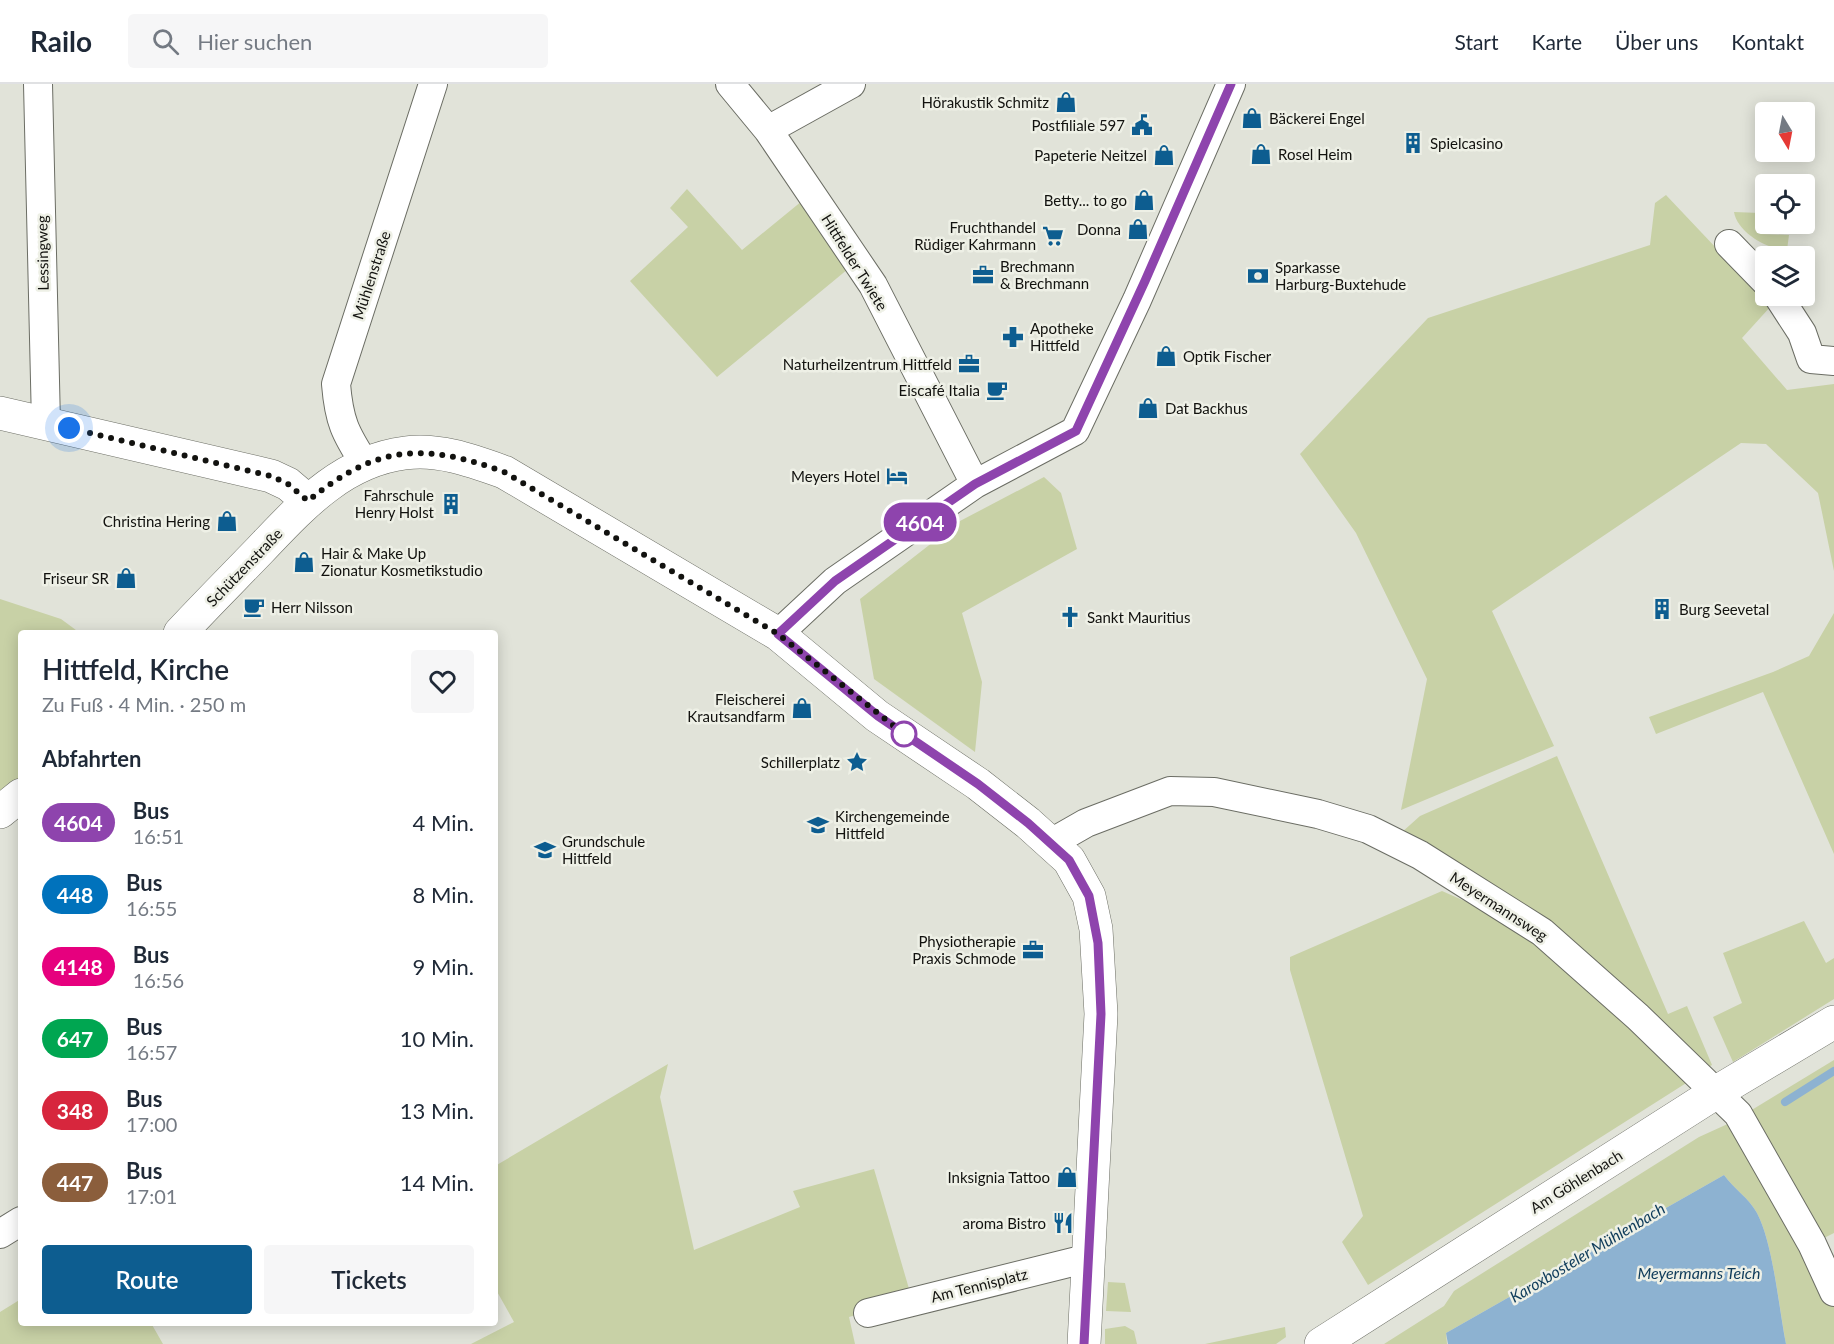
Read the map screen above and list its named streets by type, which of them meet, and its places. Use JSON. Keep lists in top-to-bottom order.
{
  "streets": {
    "street": [
      "Lessingweg",
      "Hittfelder Twiete",
      "Mühlenstraße",
      "Schützenstraße",
      "Meyermannsweg",
      "Am Göhlenbach",
      "Am Tennisplatz"
    ]
  },
  "crossings": [
    ["Mühlenstraße", "Schützenstraße"],
    ["Schützenstraße", "Meyermannsweg"],
    ["Schützenstraße", "Am Tennisplatz"],
    ["Meyermannsweg", "Am Göhlenbach"]
  ],
  "water": ["Karoxbosteler Mühlenbach", "Meyermanns Teich"],
  "places": {
    "shop": [
      "Hörakustik Schmitz",
      "Bäckerei Engel",
      "Rosel Heim",
      "Papeterie Neitzel",
      "Betty... to go",
      "Donna",
      "Optik Fischer",
      "Dat Backhus",
      "Christina Hering",
      "Hair & Make Up Zionatur Kosmetikstudio",
      "Friseur SR",
      "Fleischerei Krautsandfarm",
      "Inksignia Tattoo"
    ],
    "public building": ["Postfiliale 597"],
    "building": ["Spielcasino", "Fahrschule Henry Holst", "Burg Seevetal"],
    "supermarket": ["Fruchthandel Rüdiger Kahrmann"],
    "office": ["Brechmann & Brechmann", "Naturheilzentrum Hittfeld", "Physiotherapie Praxis Schmode"],
    "bank": ["Sparkasse Harburg-Buxtehude"],
    "pharmacy": ["Apotheke Hittfeld"],
    "cafe": ["Eiscafé Italia", "Herr Nilsson"],
    "hotel": ["Meyers Hotel"],
    "church": ["Sankt Mauritius"],
    "place": ["Schillerplatz"],
    "school or university": ["Kirchengemeinde Hittfeld", "Grundschule Hittfeld"],
    "restaurant": ["aroma Bistro"]
  },
  "lines": ["bus line 4604"],
  "north": "bottom",
  "page": {
    "header": "Railo",
    "search": "Hier suchen",
    "nav": [
      "Start",
      "Karte",
      "Über uns",
      "Kontakt"
    ],
    "on_map": "4604",
    "heading": [
      ["Hittfeld, Kirche", "Zu Fuß · 4 Min. · 250 m"],
      "Abfahrten"
    ],
    "list": [
      {
        "mark": "4604",
        "name": "Bus",
        "note": "16:51",
        "value": "4 Min."
      },
      {
        "mark": "448",
        "name": "Bus",
        "note": "16:55",
        "value": "8 Min."
      },
      {
        "mark": "4148",
        "name": "Bus",
        "note": "16:56",
        "value": "9 Min."
      },
      {
        "mark": "647",
        "name": "Bus",
        "note": "16:57",
        "value": "10 Min."
      },
      {
        "mark": "348",
        "name": "Bus",
        "note": "17:00",
        "value": "13 Min."
      },
      {
        "mark": "447",
        "name": "Bus",
        "note": "17:01",
        "value": "14 Min."
      }
    ],
    "buttons": ["Route", "Tickets"]
  }
}
